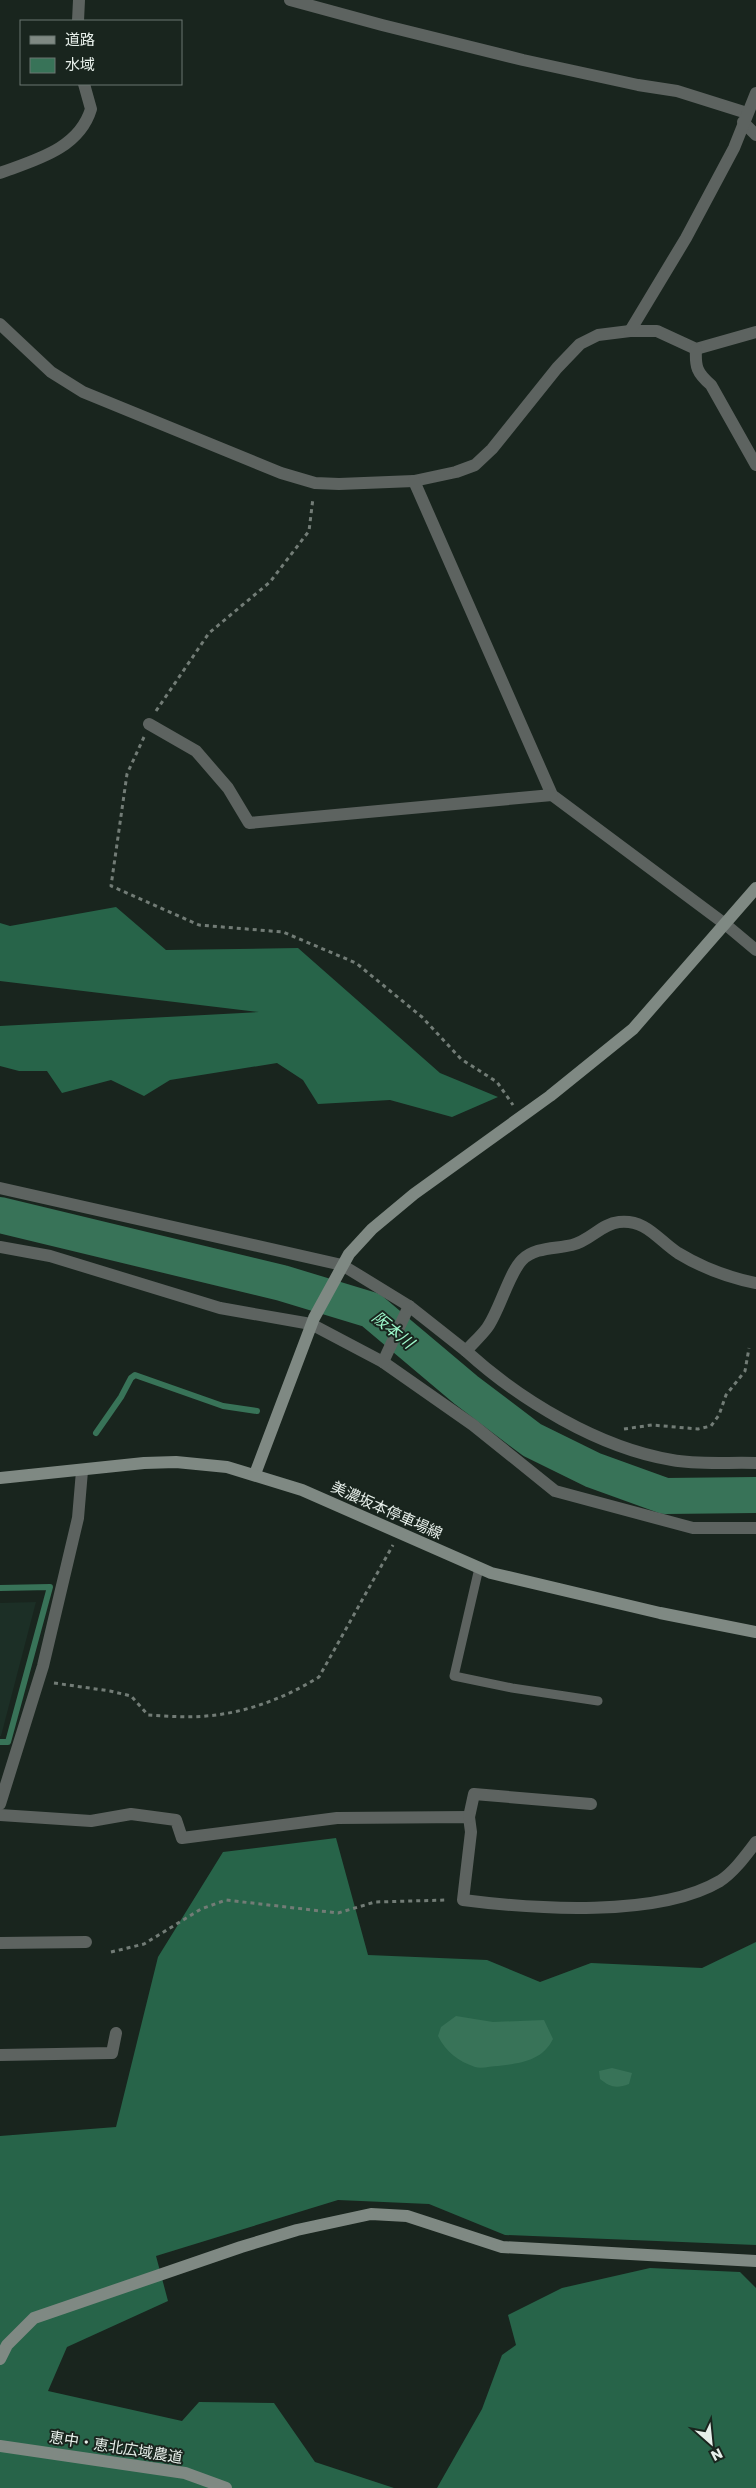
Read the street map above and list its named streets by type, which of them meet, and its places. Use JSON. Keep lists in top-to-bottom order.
{
  "streets": {
    "street": ["美濃坂本停車場線", "恵中・恵北広域農道"]
  },
  "water": ["阪本川"],
  "legend": ["道路", "水域"],
  "north": "bottom right"
}
